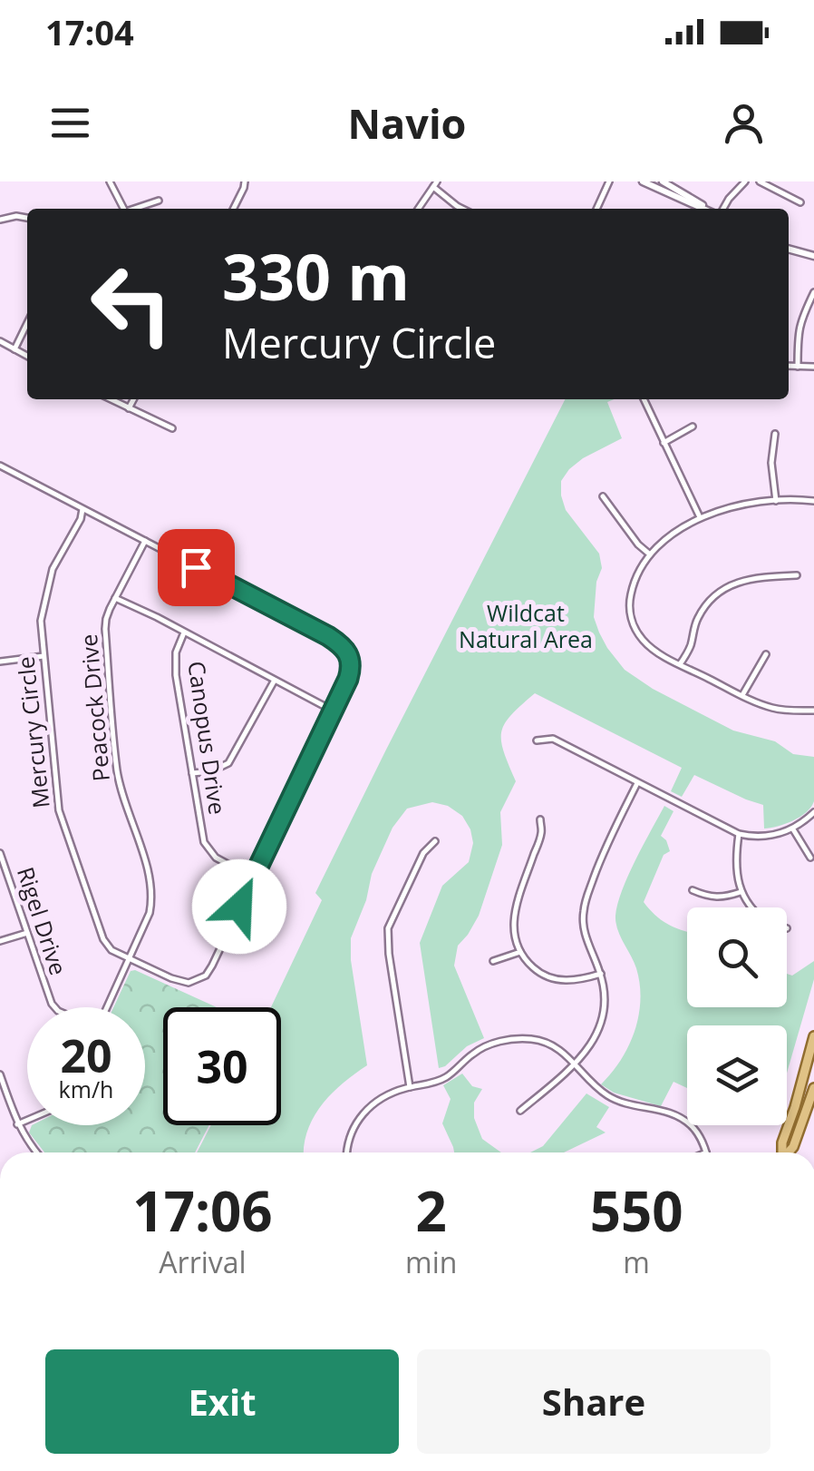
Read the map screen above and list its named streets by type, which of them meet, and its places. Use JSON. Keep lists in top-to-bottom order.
{
  "streets": {
    "street": [
      "Peacock Drive",
      "Mercury Circle",
      "Canopus Drive",
      "Rigel Drive"
    ]
  },
  "crossings": [
    ["Peacock Drive", "Mercury Circle"],
    ["Mercury Circle", "Canopus Drive"]
  ],
  "parks": ["Wildcat Natural Area"],
  "page": {
    "status": "17:04",
    "header": "Navio",
    "turn": ["330 m", "Mercury Circle"],
    "speed": "20 km/h",
    "limit": "30",
    "eta": [
      "17:06",
      "Arrival",
      "2",
      "min",
      "550",
      "m"
    ],
    "buttons": ["Exit", "Share"]
  }
}
